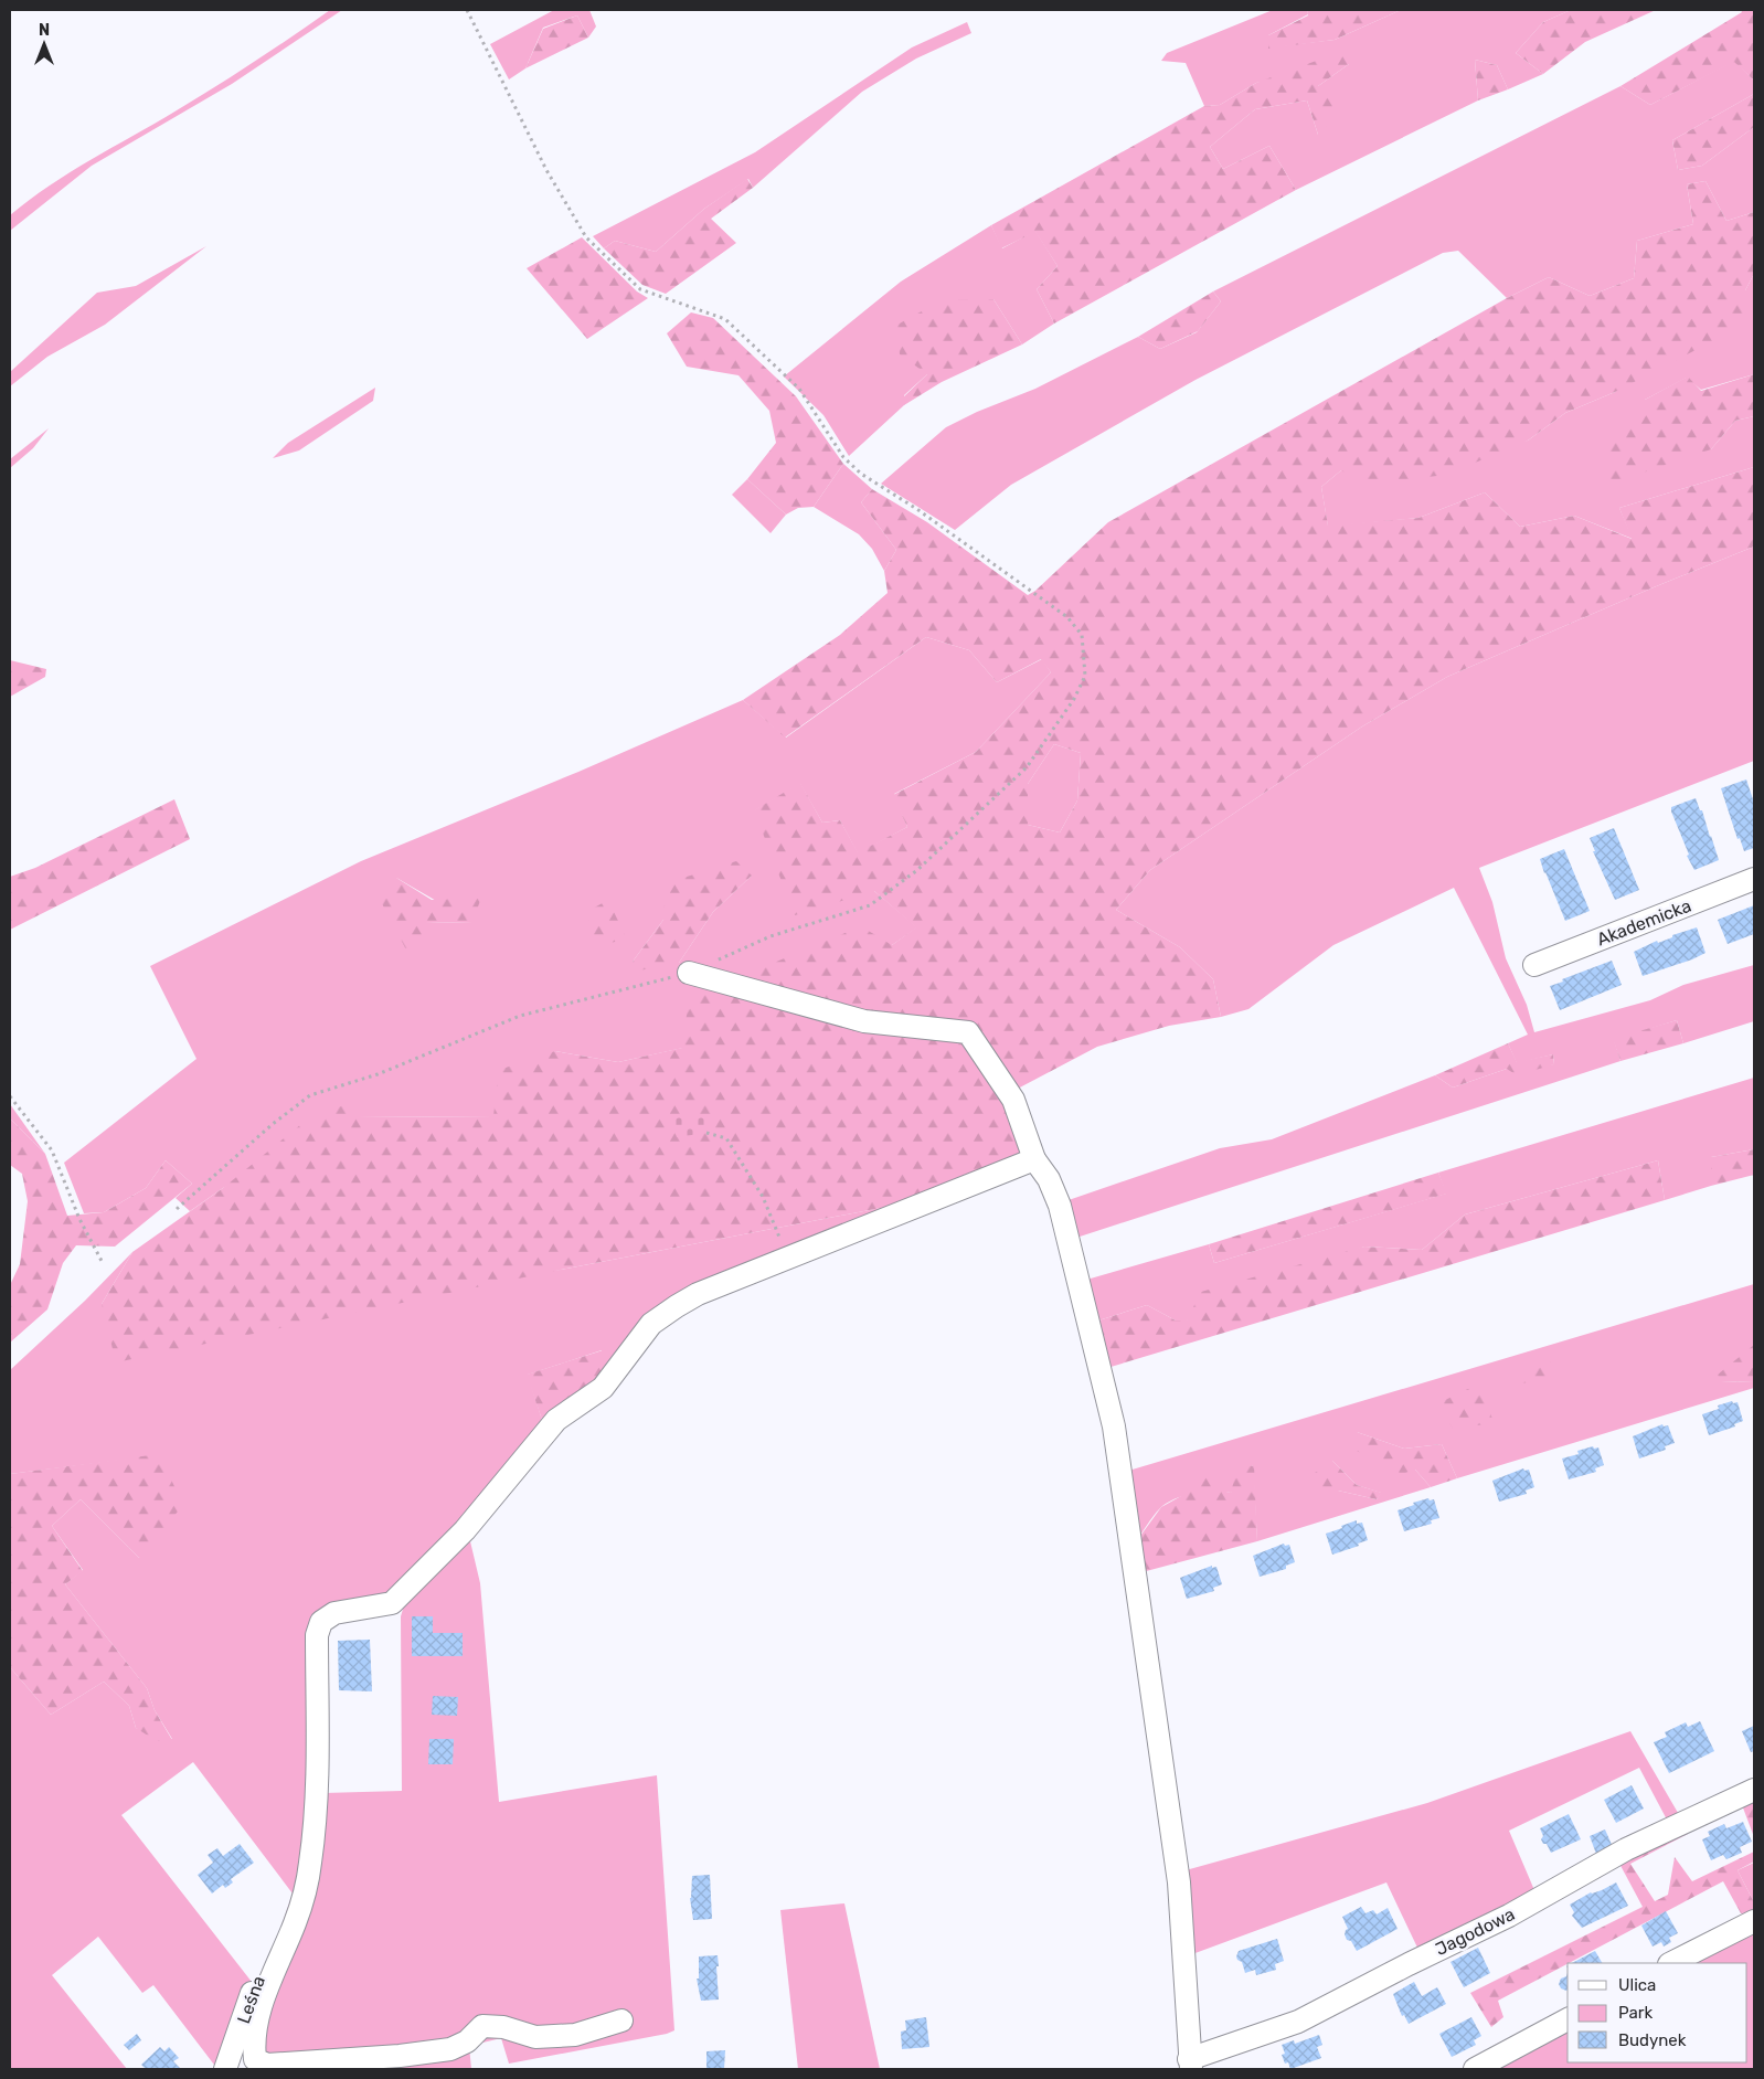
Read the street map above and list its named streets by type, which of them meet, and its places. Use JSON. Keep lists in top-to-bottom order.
{
  "streets": {
    "street": ["Akademicka", "Jagodowa", "Leśna"]
  },
  "legend": ["Ulica", "Park", "Budynek"],
  "north": "top"
}
